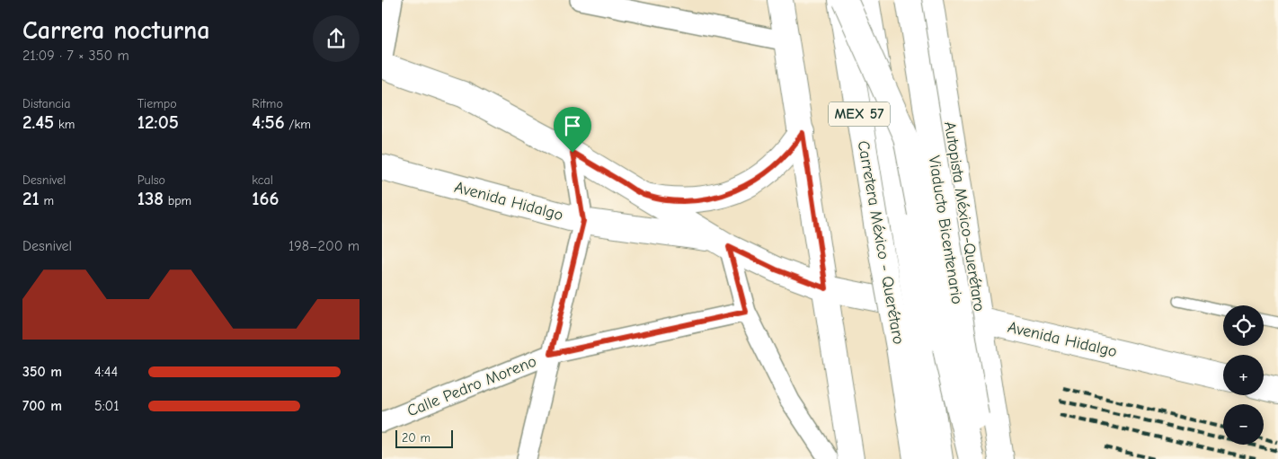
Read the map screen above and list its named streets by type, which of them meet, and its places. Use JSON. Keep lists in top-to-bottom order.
{
  "streets": {
    "main road": [
      "MEX 57",
      "Avenida Hidalgo",
      "Autopista México-Querétaro",
      "Viaducto Bicentenario",
      "Carretera México - Querétaro"
    ],
    "street": ["Calle Pedro Moreno"]
  },
  "crossings": [
    ["Avenida Hidalgo", "Autopista México-Querétaro"]
  ],
  "scale_bar": "20 m",
  "page": {
    "heading": ["Carrera nocturna", "21:09 · 7 × 350 m"],
    "stats": [
      ["Distancia", "2.45 km"],
      ["Tiempo", "12:05"],
      ["Ritmo", "4:56 /km"],
      ["Desnivel", "21 m"],
      ["Pulso", "138 bpm"],
      ["kcal", "166"]
    ],
    "chart": ["Desnivel", "198–200 m"],
    "map_buttons": ["+", "−"],
    "list": [
      {
        "name": "350 m",
        "note": "4:44"
      },
      {
        "name": "700 m",
        "note": "5:01"
      }
    ],
    "scale": "20 m"
  }
}
